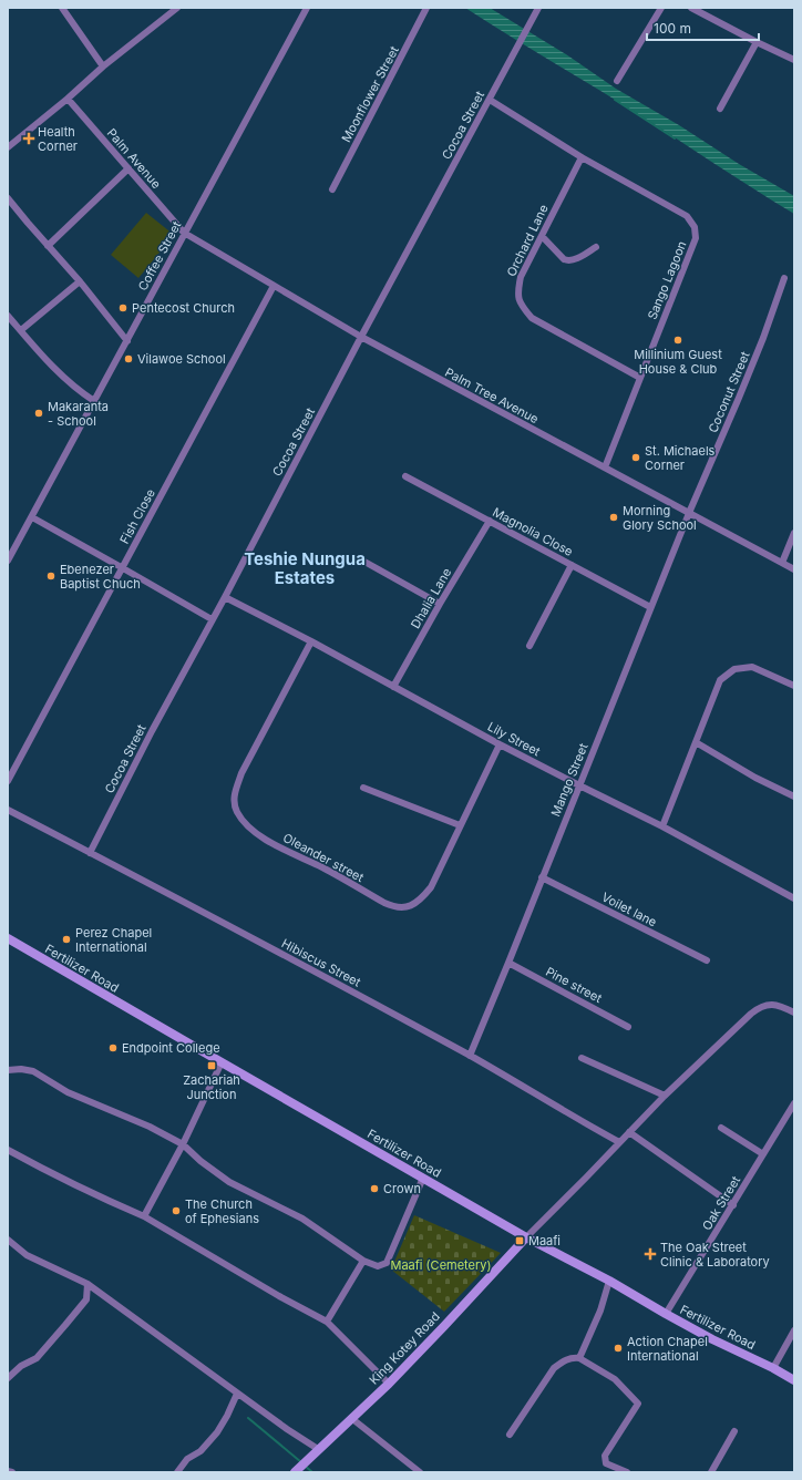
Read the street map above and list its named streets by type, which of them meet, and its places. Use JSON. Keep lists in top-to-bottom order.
{
  "streets": {
    "street": [
      "Moonflower Street",
      "Cocoa Street",
      "Palm Avenue",
      "Orchard Lane",
      "Coffee Street",
      "Sango Lagoon",
      "Coconut Street",
      "Palm Tree Avenue",
      "Fish Close",
      "Magnolia Close",
      "Dhalia Lane",
      "Lily Street",
      "Mango Street",
      "Oleander street",
      "Voilet lane",
      "Hibiscus Street",
      "Fertilizer Road",
      "Pine street",
      "Oak Street",
      "King Kotey Road"
    ]
  },
  "crossings": [
    ["Cocoa Street", "Sango Lagoon"],
    ["Cocoa Street", "Palm Tree Avenue"],
    ["Cocoa Street", "Lily Street"],
    ["Cocoa Street", "Hibiscus Street"],
    ["Palm Avenue", "Coffee Street"],
    ["Palm Avenue", "Palm Tree Avenue"],
    ["Orchard Lane", "Sango Lagoon"],
    ["Coffee Street", "Palm Tree Avenue"],
    ["Sango Lagoon", "Palm Tree Avenue"],
    ["Coconut Street", "Palm Tree Avenue"],
    ["Coconut Street", "Mango Street"],
    ["Palm Tree Avenue", "Fish Close"],
    ["Palm Tree Avenue", "Mango Street"],
    ["Magnolia Close", "Dhalia Lane"],
    ["Magnolia Close", "Mango Street"],
    ["Dhalia Lane", "Lily Street"],
    ["Lily Street", "Mango Street"],
    ["Lily Street", "Oleander street"],
    ["Mango Street", "Voilet lane"],
    ["Mango Street", "Hibiscus Street"],
    ["Mango Street", "Pine street"],
    ["Fertilizer Road", "Oak Street"],
    ["Fertilizer Road", "King Kotey Road"]
  ],
  "districts": ["Teshie Nungua Estates"],
  "parks": ["Maafi (Cemetery)"],
  "places": {
    "health": ["Health Corner", "The Oak Street Clinic & Laboratory"],
    "other": [
      "Pentecost Church",
      "Millinium Guest House & Club",
      "Vilawoe School",
      "Makaranta - School",
      "St. Michaels Corner",
      "Morning Glory School",
      "Ebenezer Baptist Chuch",
      "Perez Chapel International",
      "Endpoint College",
      "Crown",
      "The Church of Ephesians",
      "Action Chapel International"
    ],
    "transit": ["Zachariah Junction", "Maafi"]
  },
  "scale_bar": "100 m"
}
